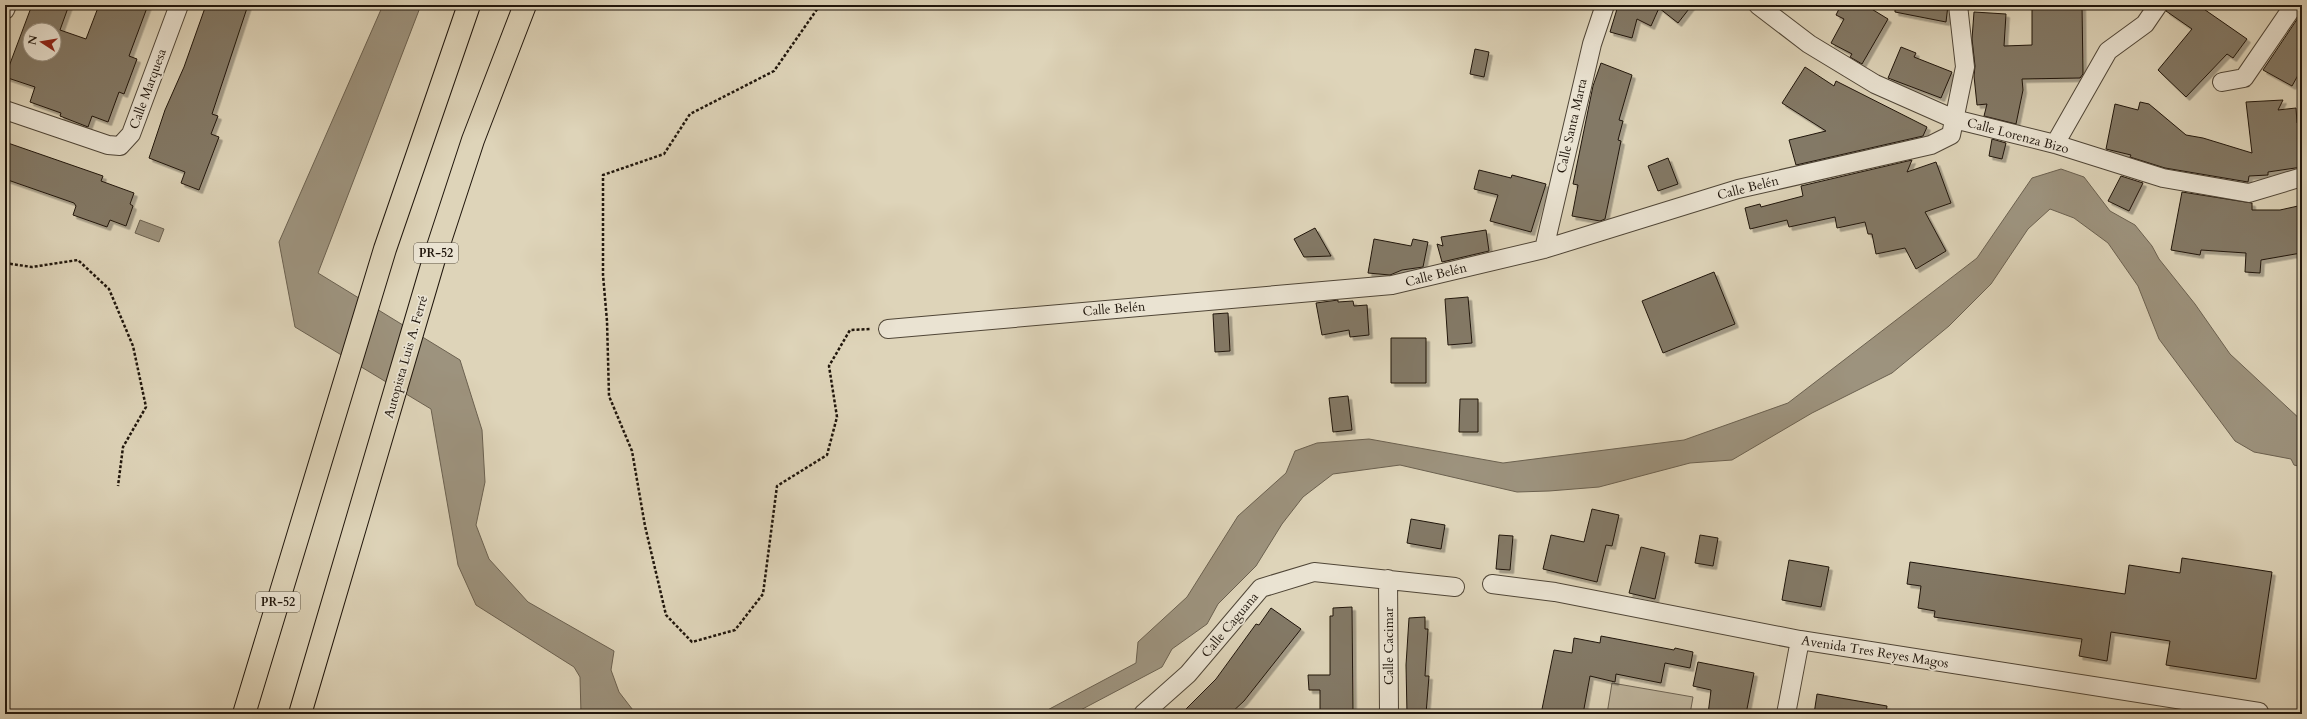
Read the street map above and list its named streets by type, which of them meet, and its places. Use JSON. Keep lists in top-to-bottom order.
{
  "streets": {
    "highway": ["PR-52", "Autopista Luis A. Ferré"],
    "street": [
      "Calle Marquesa",
      "Calle Santa Marta",
      "Calle Lorenza Bizo",
      "Calle Belén",
      "Calle Caguana",
      "Calle Cacimar",
      "Avenida Tres Reyes Magos"
    ]
  },
  "crossings": [
    ["Calle Santa Marta", "Calle Belén"],
    ["Calle Lorenza Bizo", "Calle Belén"],
    ["Calle Caguana", "Calle Cacimar"]
  ],
  "north": "left"
}
